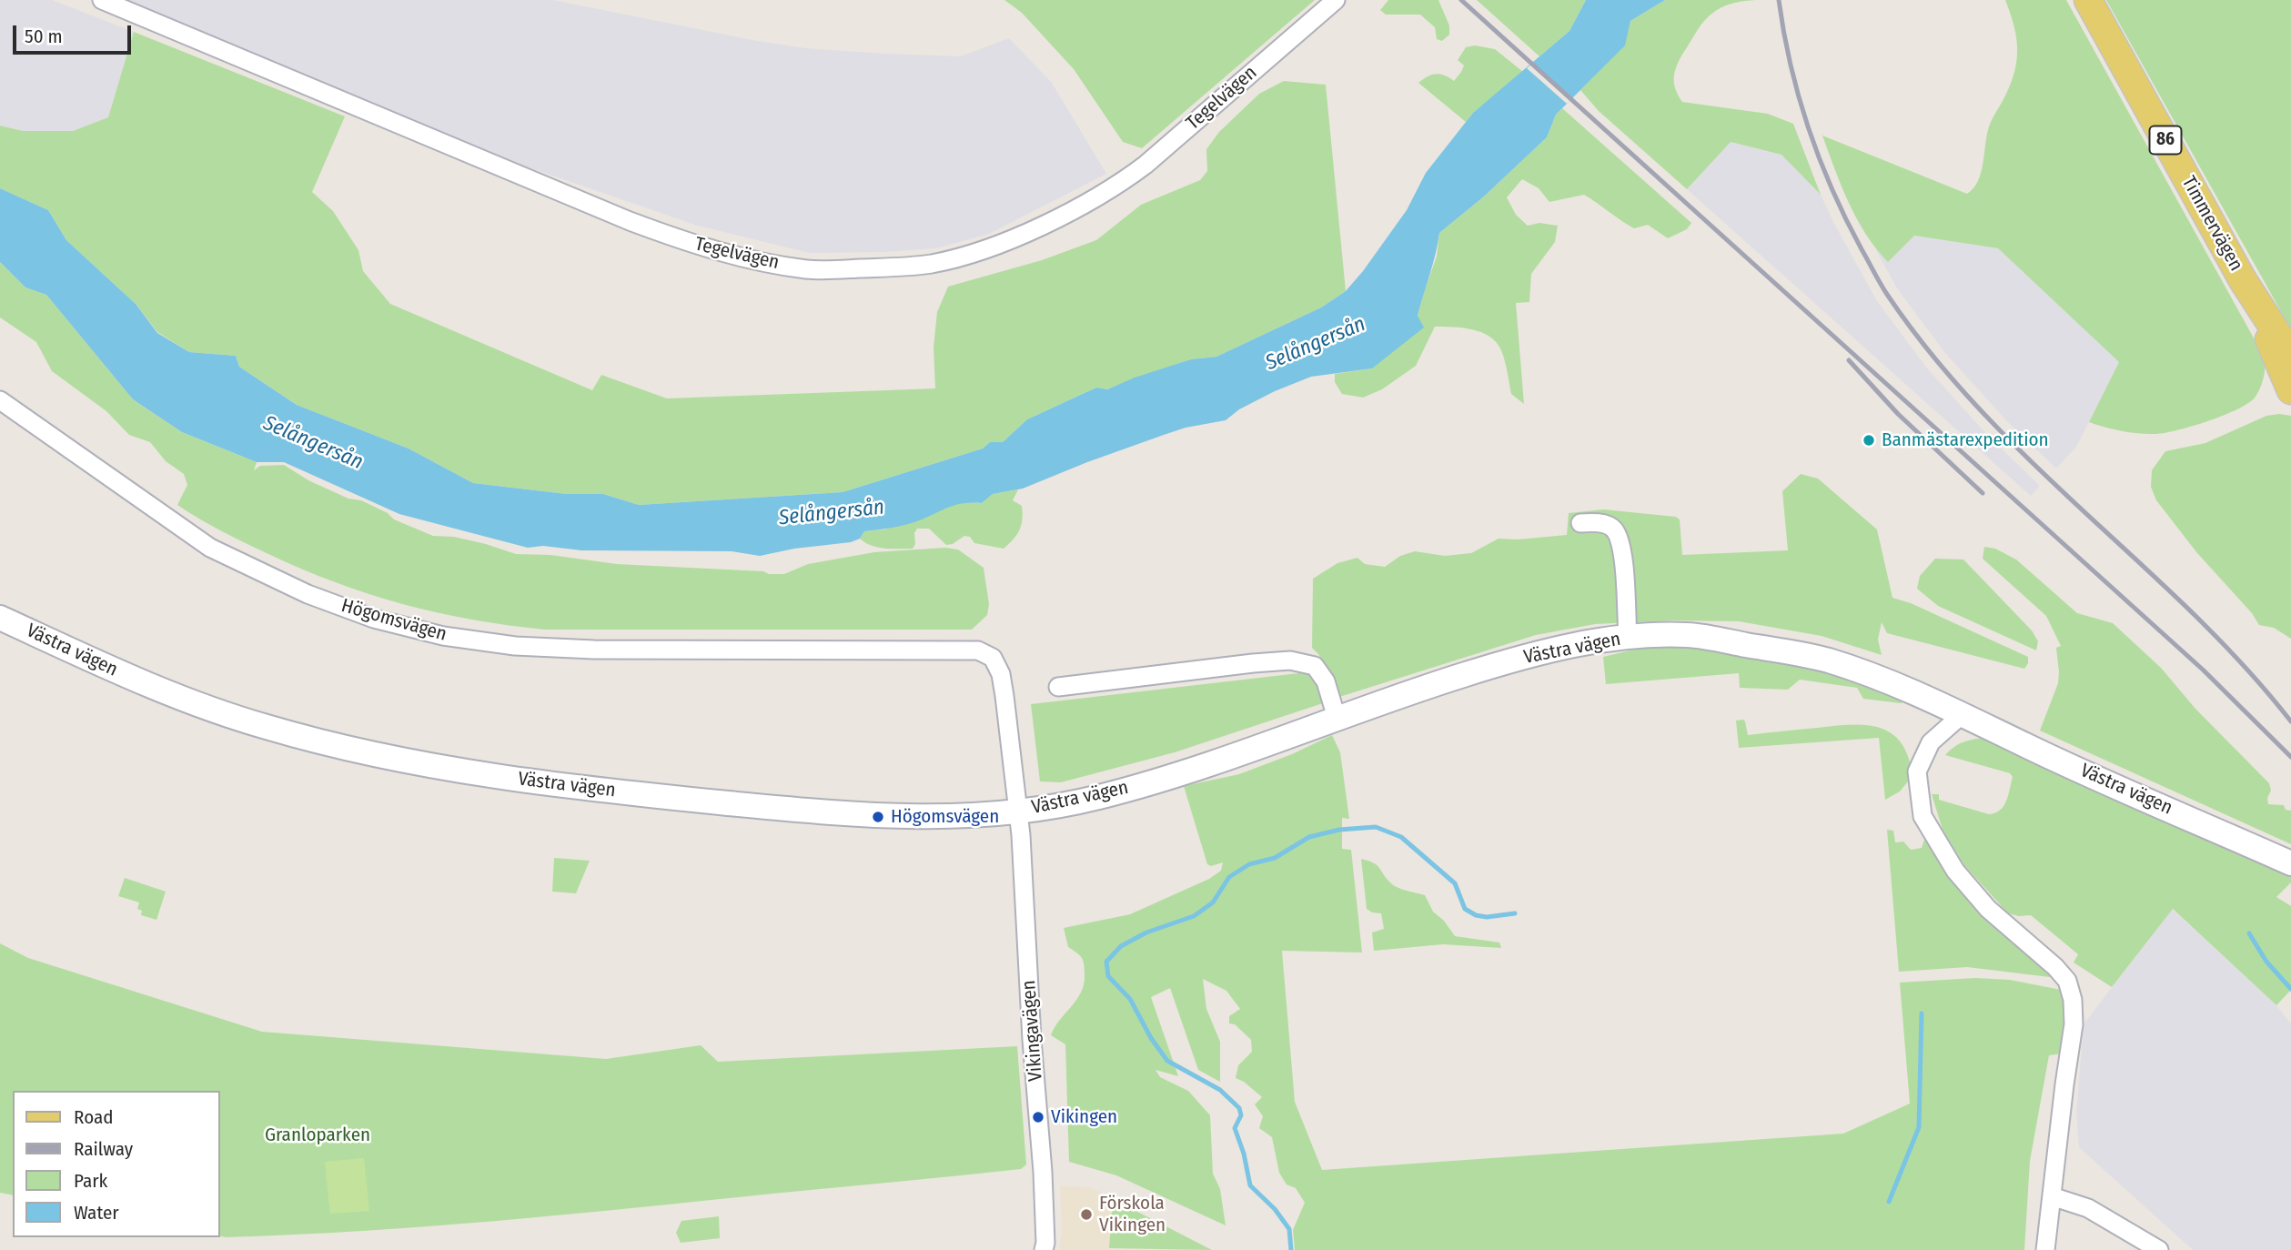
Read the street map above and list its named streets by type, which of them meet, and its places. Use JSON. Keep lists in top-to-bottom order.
{
  "streets": {
    "main road": ["86", "Timmervägen"],
    "street": [
      "Tegelvägen",
      "Högomsvägen",
      "Västra vägen",
      "Vikingavägen"
    ]
  },
  "crossings": [
    ["Högomsvägen", "Västra vägen"],
    ["Högomsvägen", "Vikingavägen"],
    ["Västra vägen", "Vikingavägen"]
  ],
  "water": ["Selångersån"],
  "parks": ["Granloparken"],
  "places": [
    "Banmästarexpedition",
    "Högomsvägen",
    "Vikingen",
    "Förskola Vikingen"
  ],
  "legend": [
    "Road",
    "Railway",
    "Park",
    "Water"
  ],
  "scale_bar": "50 m"
}
